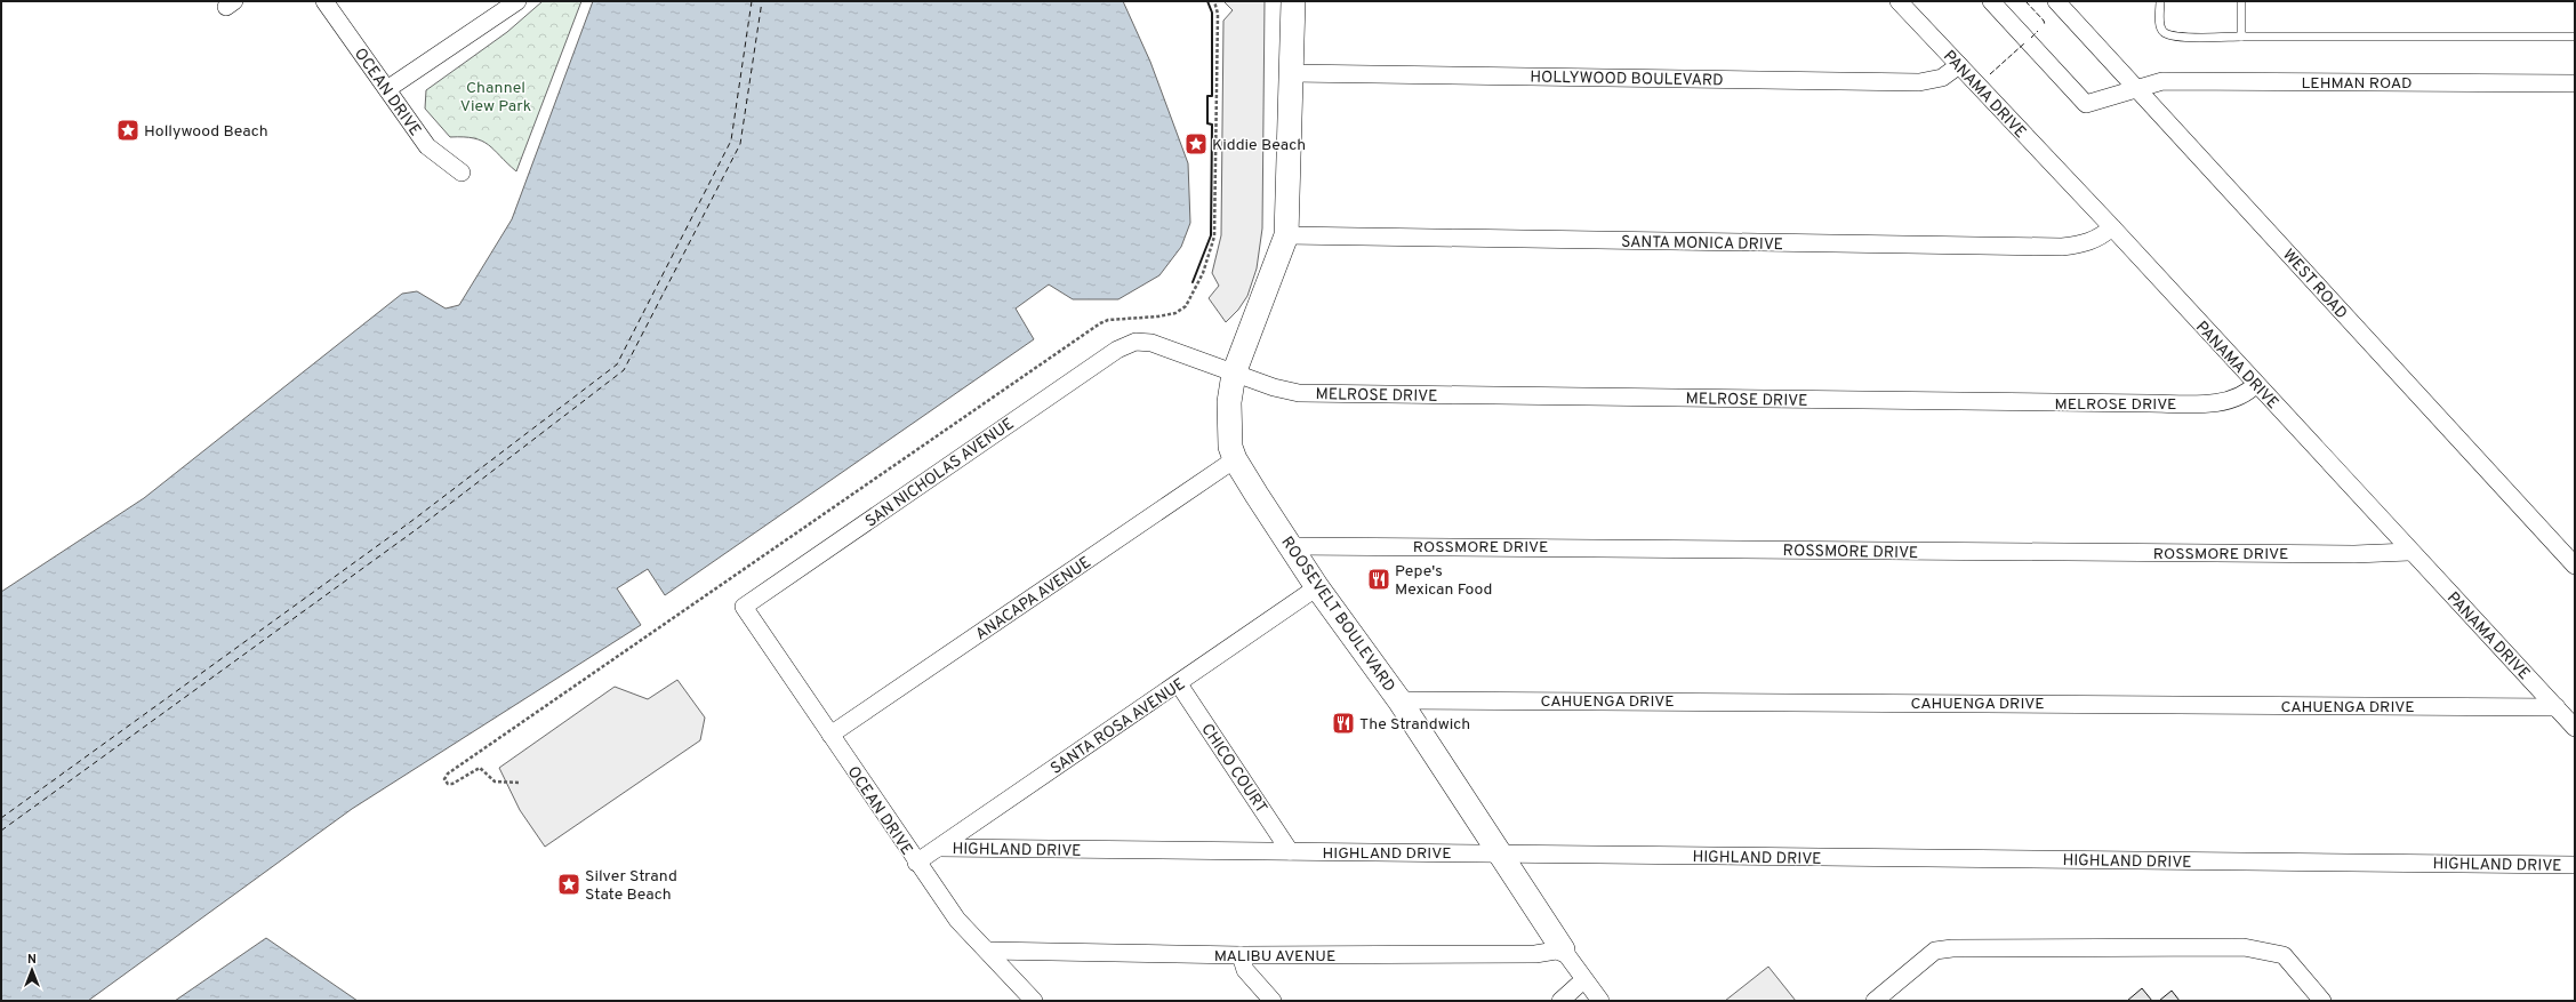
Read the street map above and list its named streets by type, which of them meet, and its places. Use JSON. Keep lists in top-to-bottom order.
{
  "streets": {
    "street": [
      "HOLLYWOOD BOULEVARD",
      "LEHMAN ROAD",
      "OCEAN DRIVE",
      "PANAMA DRIVE",
      "SANTA MONICA DRIVE",
      "WEST ROAD",
      "MELROSE DRIVE",
      "SAN NICHOLAS AVENUE",
      "ROSSMORE DRIVE",
      "ANACAPA AVENUE",
      "ROOSEVELT BOULEVARD",
      "CAHUENGA DRIVE",
      "SANTA ROSA AVENUE",
      "CHICO COURT",
      "HIGHLAND DRIVE",
      "MALIBU AVENUE"
    ]
  },
  "crossings": [
    ["HOLLYWOOD BOULEVARD", "PANAMA DRIVE"],
    ["HOLLYWOOD BOULEVARD", "ROOSEVELT BOULEVARD"],
    ["LEHMAN ROAD", "WEST ROAD"],
    ["OCEAN DRIVE", "SAN NICHOLAS AVENUE"],
    ["OCEAN DRIVE", "ANACAPA AVENUE"],
    ["OCEAN DRIVE", "SANTA ROSA AVENUE"],
    ["OCEAN DRIVE", "MALIBU AVENUE"],
    ["PANAMA DRIVE", "SANTA MONICA DRIVE"],
    ["PANAMA DRIVE", "MELROSE DRIVE"],
    ["PANAMA DRIVE", "ROSSMORE DRIVE"],
    ["PANAMA DRIVE", "CAHUENGA DRIVE"],
    ["SANTA MONICA DRIVE", "ROOSEVELT BOULEVARD"],
    ["MELROSE DRIVE", "SAN NICHOLAS AVENUE"],
    ["MELROSE DRIVE", "ROOSEVELT BOULEVARD"],
    ["SAN NICHOLAS AVENUE", "ROOSEVELT BOULEVARD"],
    ["ROSSMORE DRIVE", "ROOSEVELT BOULEVARD"],
    ["ANACAPA AVENUE", "ROOSEVELT BOULEVARD"],
    ["ROOSEVELT BOULEVARD", "CAHUENGA DRIVE"],
    ["ROOSEVELT BOULEVARD", "SANTA ROSA AVENUE"],
    ["ROOSEVELT BOULEVARD", "HIGHLAND DRIVE"],
    ["ROOSEVELT BOULEVARD", "MALIBU AVENUE"],
    ["SANTA ROSA AVENUE", "CHICO COURT"],
    ["SANTA ROSA AVENUE", "HIGHLAND DRIVE"],
    ["CHICO COURT", "HIGHLAND DRIVE"]
  ],
  "parks": ["Channel View Park"],
  "places": {
    "place": ["Hollywood Beach", "Kiddie Beach", "Silver Strand State Beach"],
    "restaurant": ["Pepe's Mexican Food", "The Strandwich"]
  },
  "north": "top"
}
